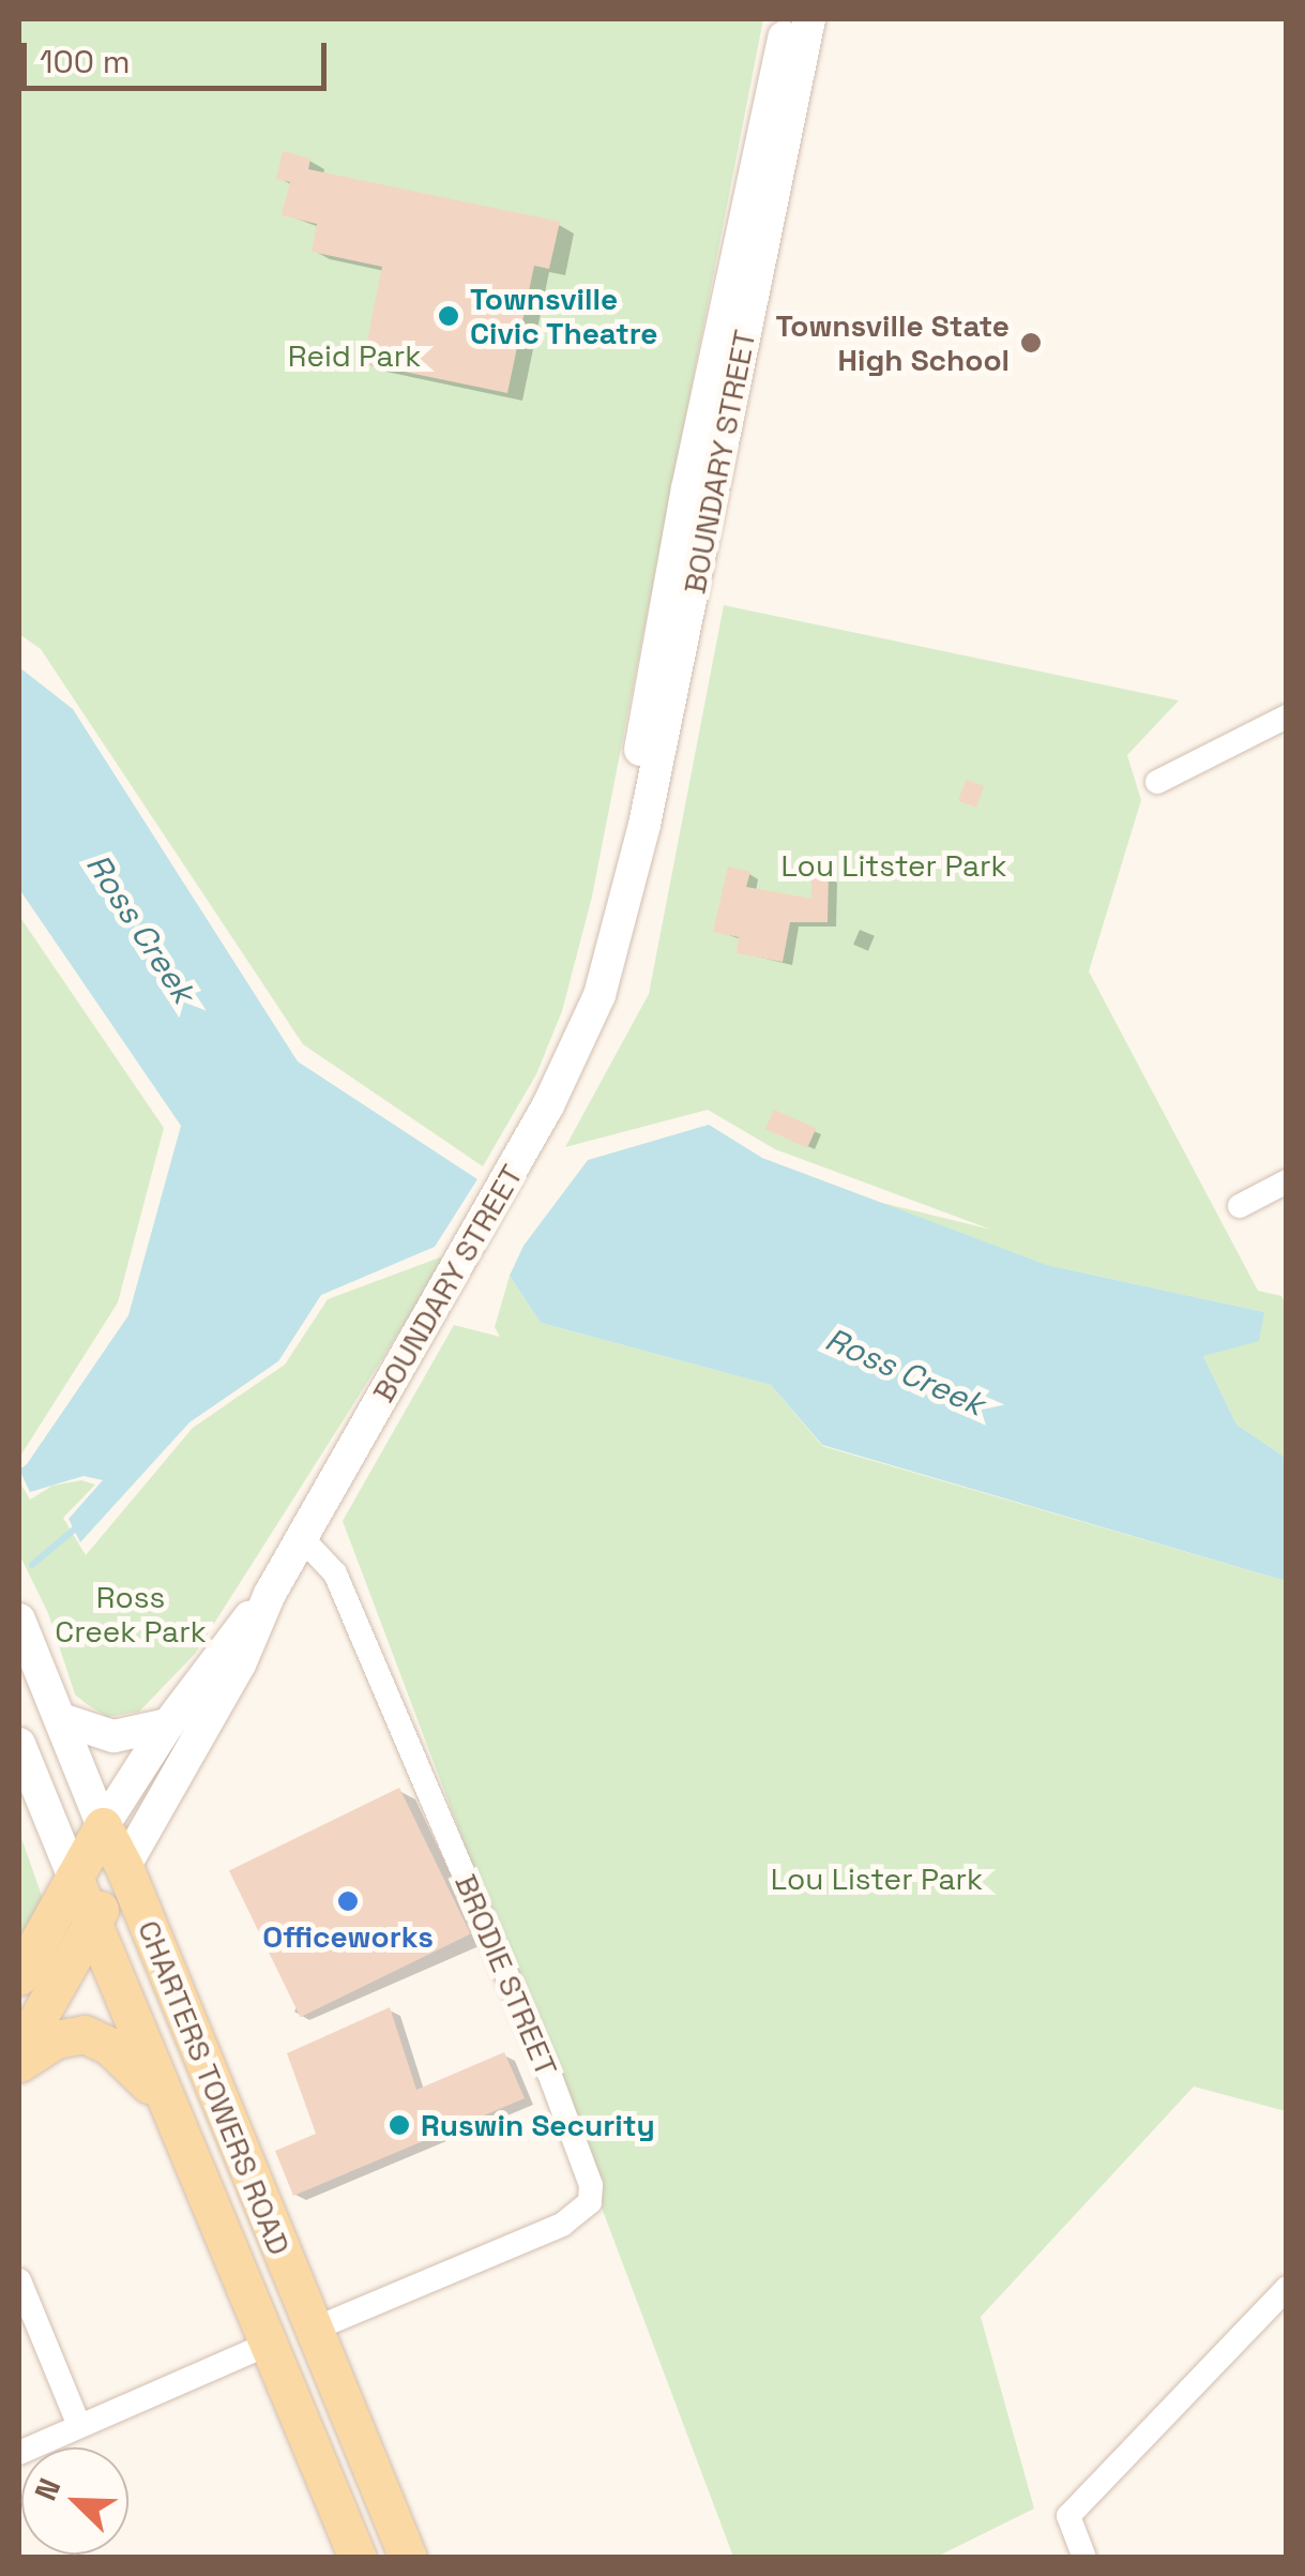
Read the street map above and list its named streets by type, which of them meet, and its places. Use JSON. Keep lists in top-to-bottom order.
{
  "streets": {
    "main road": ["BOUNDARY STREET", "CHARTERS TOWERS ROAD"],
    "street": ["BRODIE STREET"]
  },
  "crossings": [
    ["BOUNDARY STREET", "BRODIE STREET"],
    ["BOUNDARY STREET", "CHARTERS TOWERS ROAD"],
    ["BRODIE STREET", "CHARTERS TOWERS ROAD"]
  ],
  "water": ["Ross Creek"],
  "parks": [
    "Reid Park",
    "Lou Litster Park",
    "Ross Creek Park",
    "Lou Lister Park"
  ],
  "places": [
    "Townsville Civic Theatre",
    "Townsville State High School",
    "Officeworks",
    "Ruswin Security"
  ],
  "scale_bar": "100 m",
  "north": "top left"
}
